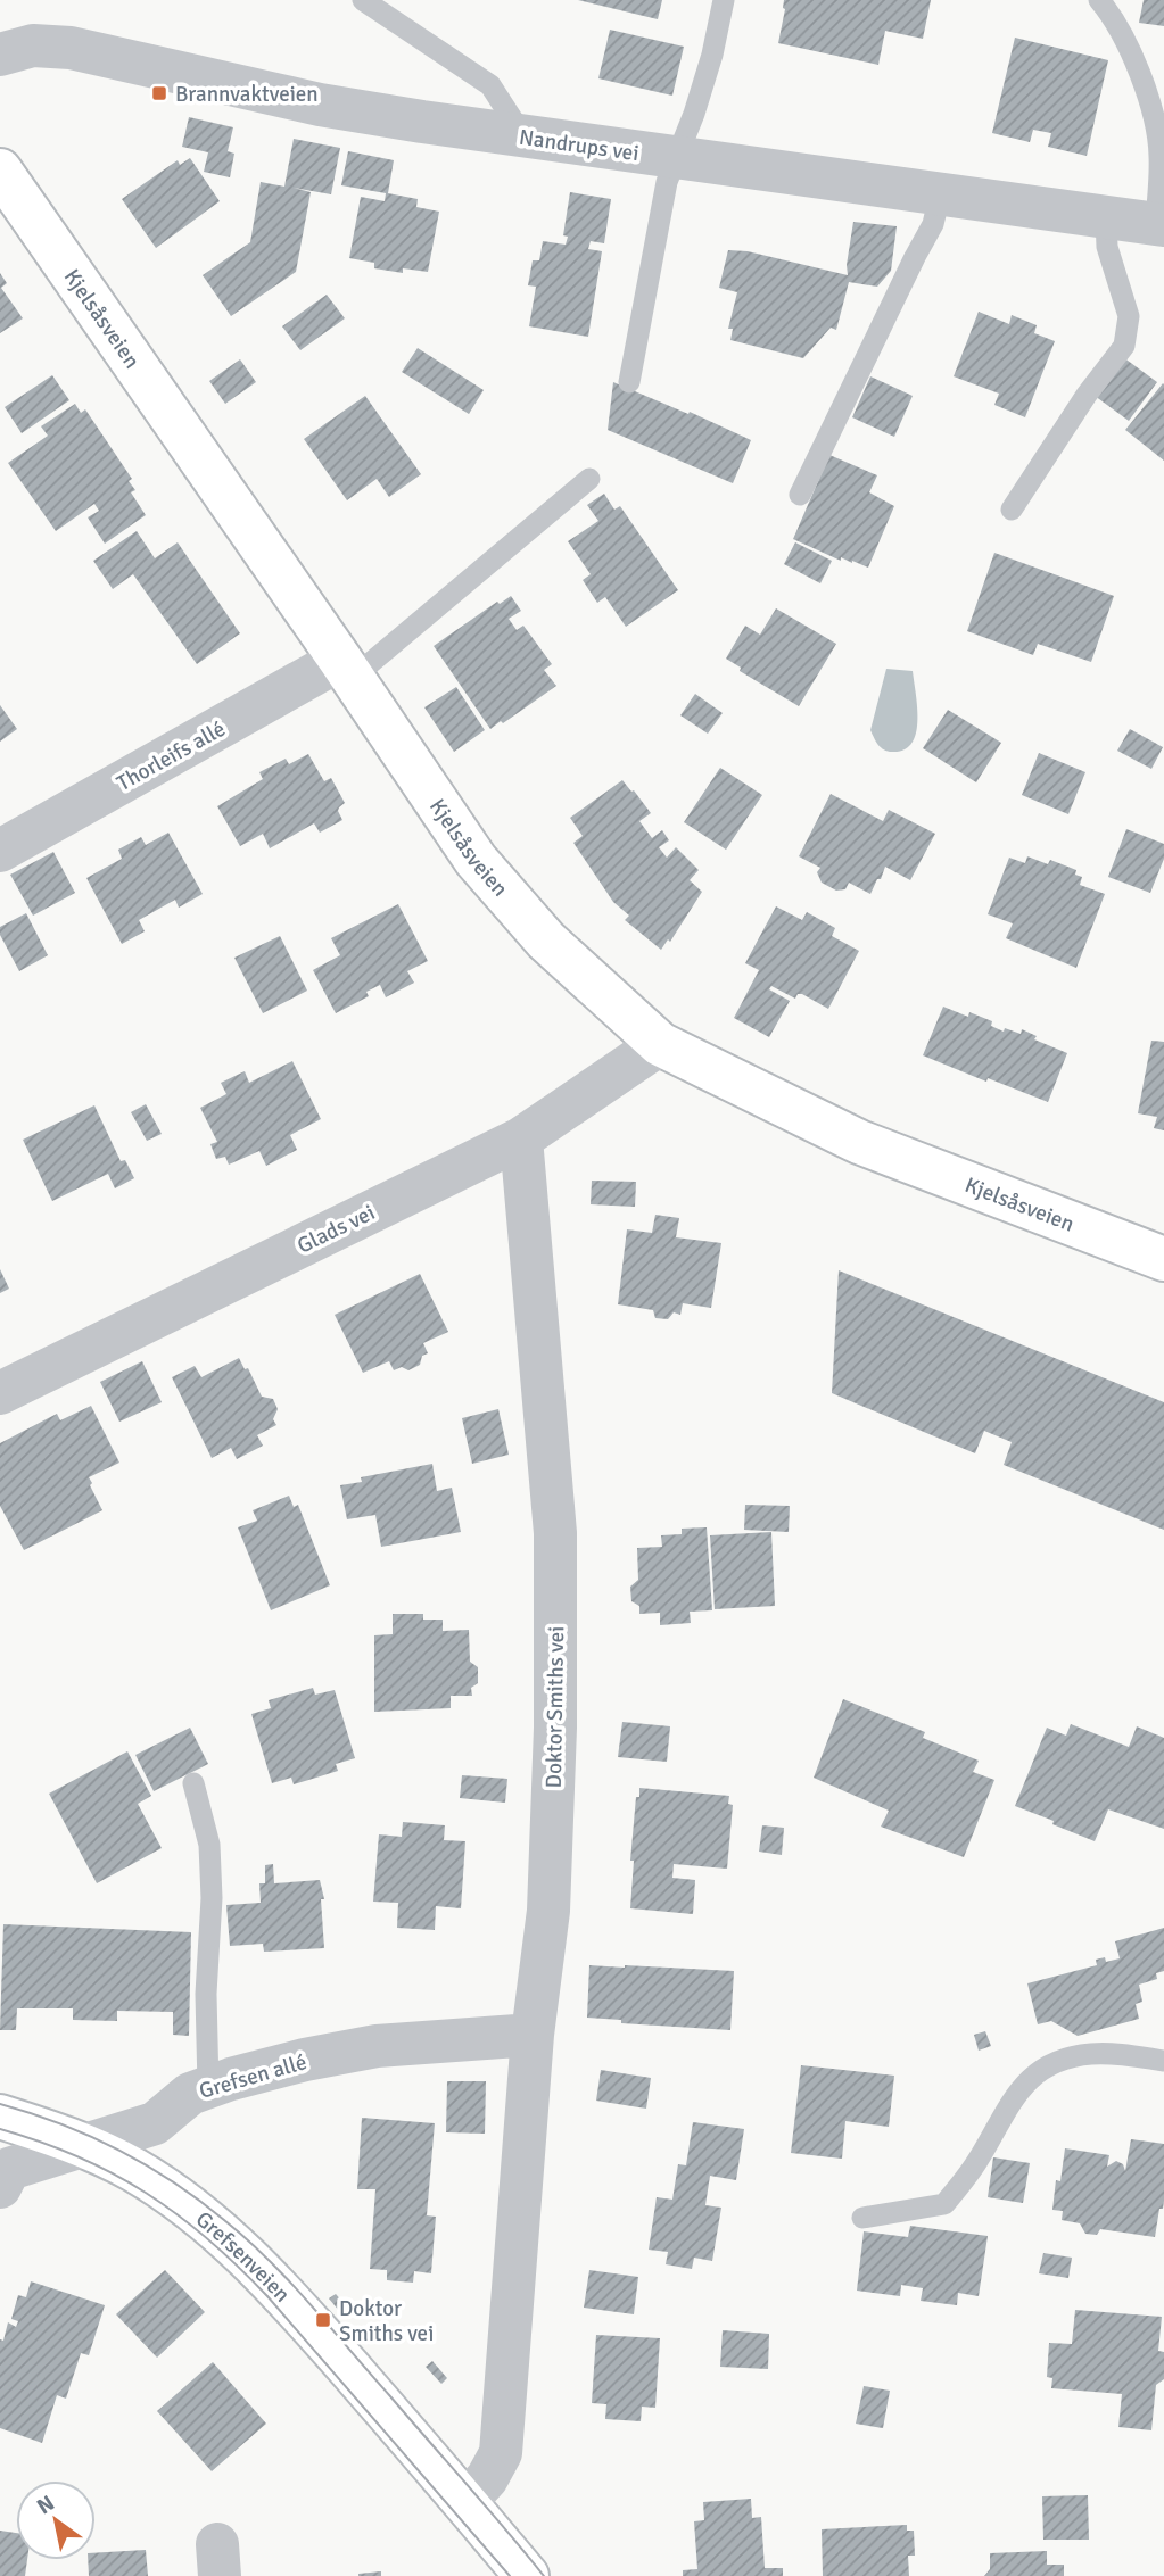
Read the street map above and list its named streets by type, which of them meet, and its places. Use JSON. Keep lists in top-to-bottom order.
{
  "streets": {
    "street": [
      "Nandrups vei",
      "Kjelsåsveien",
      "Thorleifs allé",
      "Glads vei",
      "Doktor Smiths vei",
      "Grefsen allé",
      "Grefsenveien"
    ]
  },
  "crossings": [
    ["Kjelsåsveien", "Thorleifs allé"],
    ["Kjelsåsveien", "Glads vei"],
    ["Glads vei", "Doktor Smiths vei"],
    ["Doktor Smiths vei", "Grefsen allé"],
    ["Doktor Smiths vei", "Grefsenveien"],
    ["Grefsen allé", "Grefsenveien"]
  ],
  "places": {
    "transit": ["Brannvaktveien", "Doktor Smiths vei"]
  },
  "north": "top left"
}
